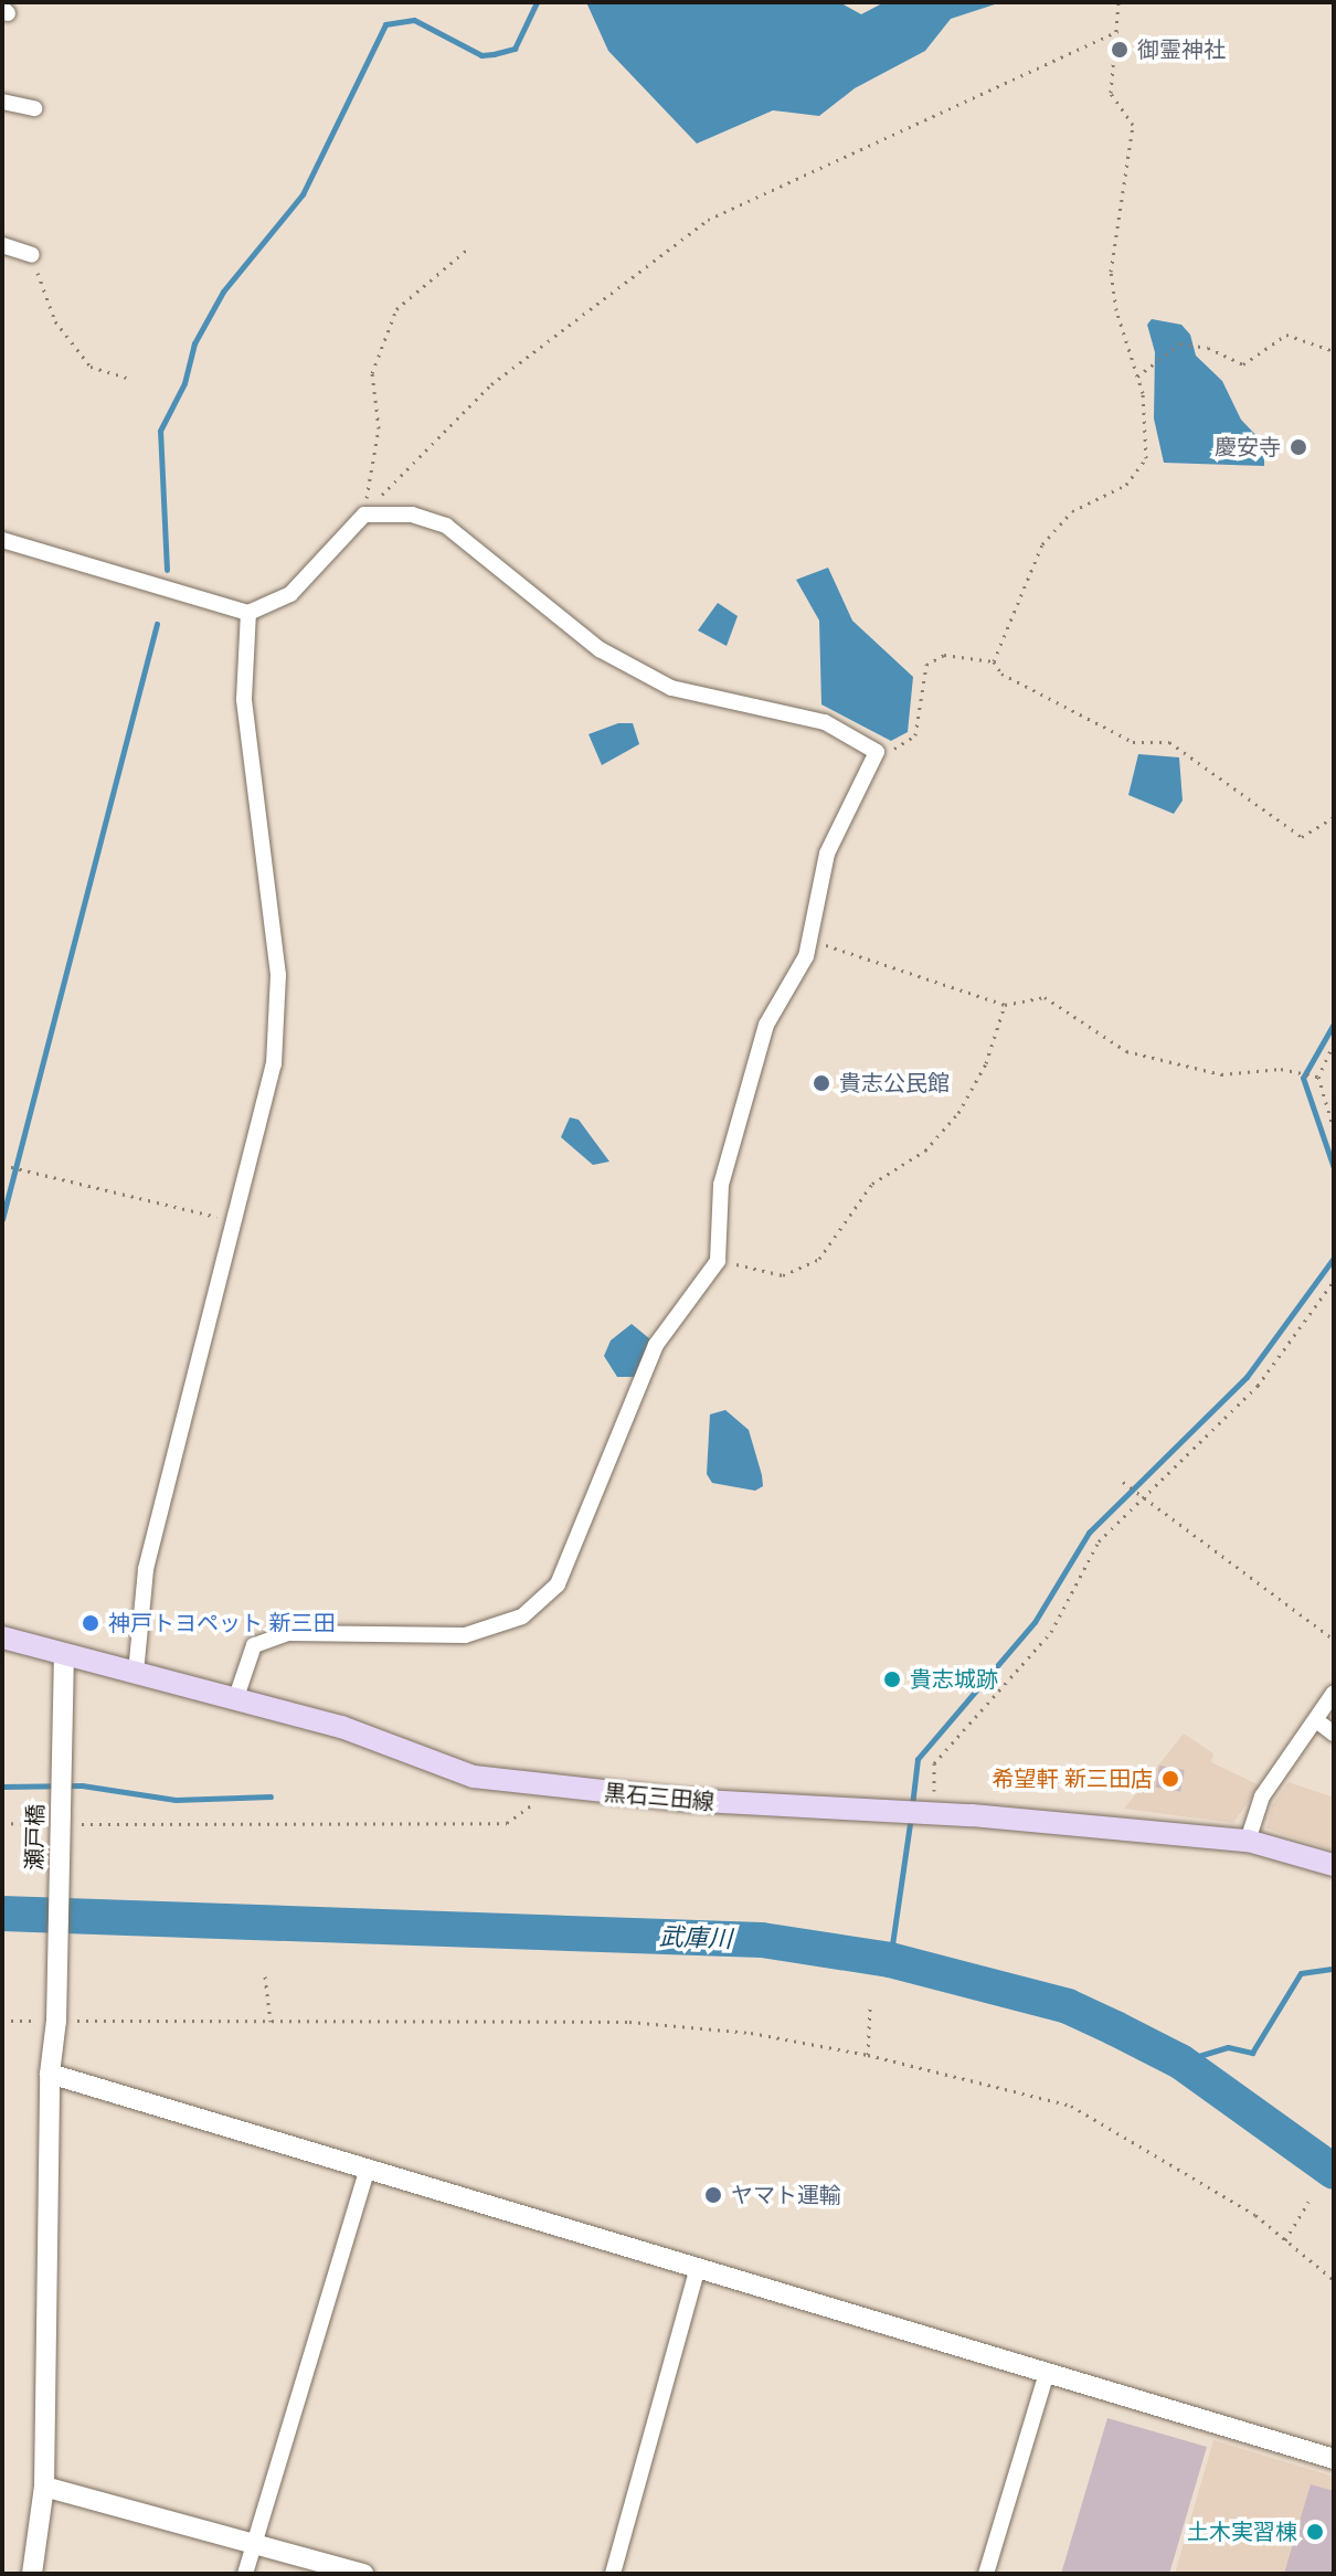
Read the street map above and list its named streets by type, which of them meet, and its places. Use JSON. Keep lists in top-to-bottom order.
{
  "streets": {
    "main road": ["黒石三田線"],
    "street": ["瀬戸橋"]
  },
  "crossings": [
    ["黒石三田線", "瀬戸橋"]
  ],
  "water": ["武庫川"],
  "places": [
    "御霊神社",
    "慶安寺",
    "貴志公民館",
    "神戸トヨペット 新三田",
    "貴志城跡",
    "希望軒 新三田店",
    "ヤマト運輸",
    "土木実習棟"
  ]
}
